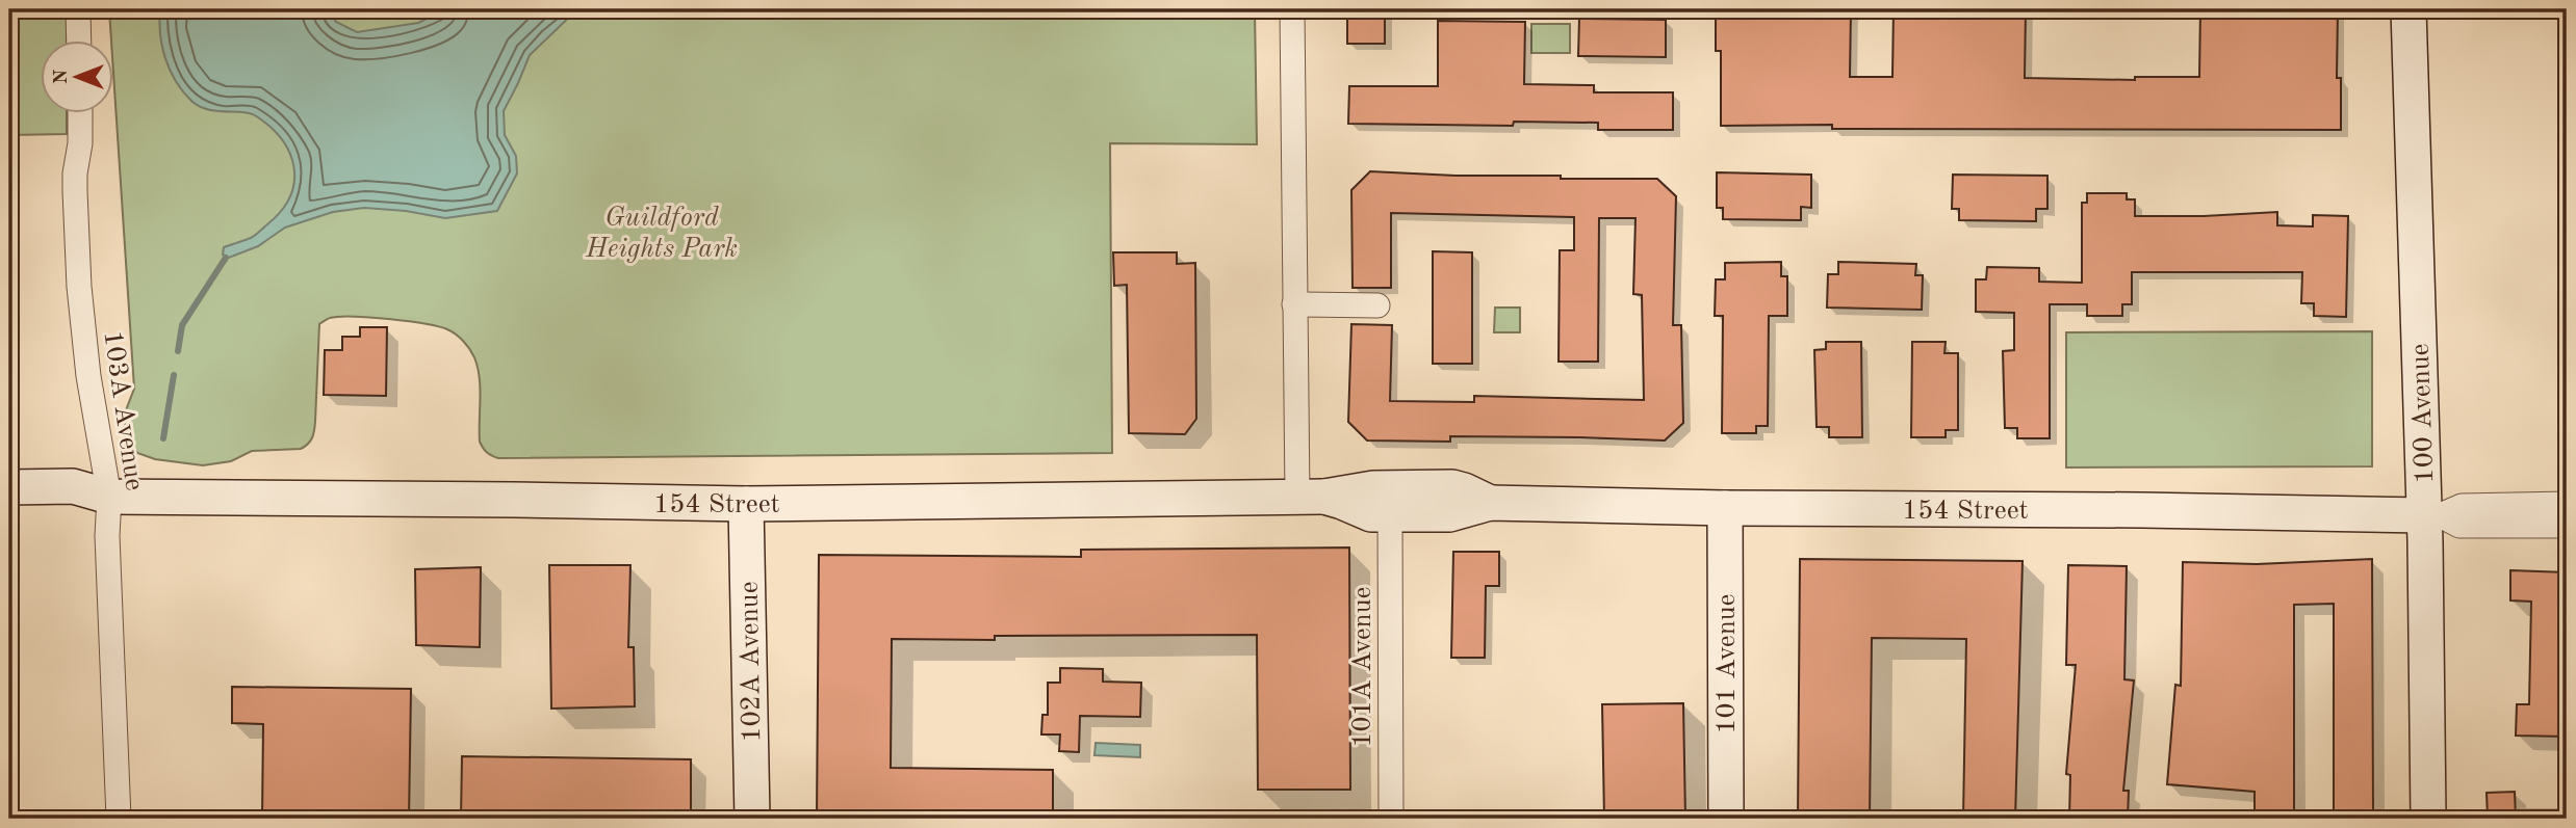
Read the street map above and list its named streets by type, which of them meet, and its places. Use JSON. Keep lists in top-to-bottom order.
{
  "streets": {
    "main road": [
      "100 Avenue",
      "154 Street",
      "102A Avenue",
      "101 Avenue"
    ],
    "street": ["103A Avenue", "101A Avenue"]
  },
  "crossings": [
    ["103A Avenue", "154 Street"],
    ["100 Avenue", "154 Street"],
    ["154 Street", "102A Avenue"],
    ["154 Street", "101 Avenue"],
    ["154 Street", "101A Avenue"]
  ],
  "parks": ["Guildford Heights Park"],
  "north": "left"
}
